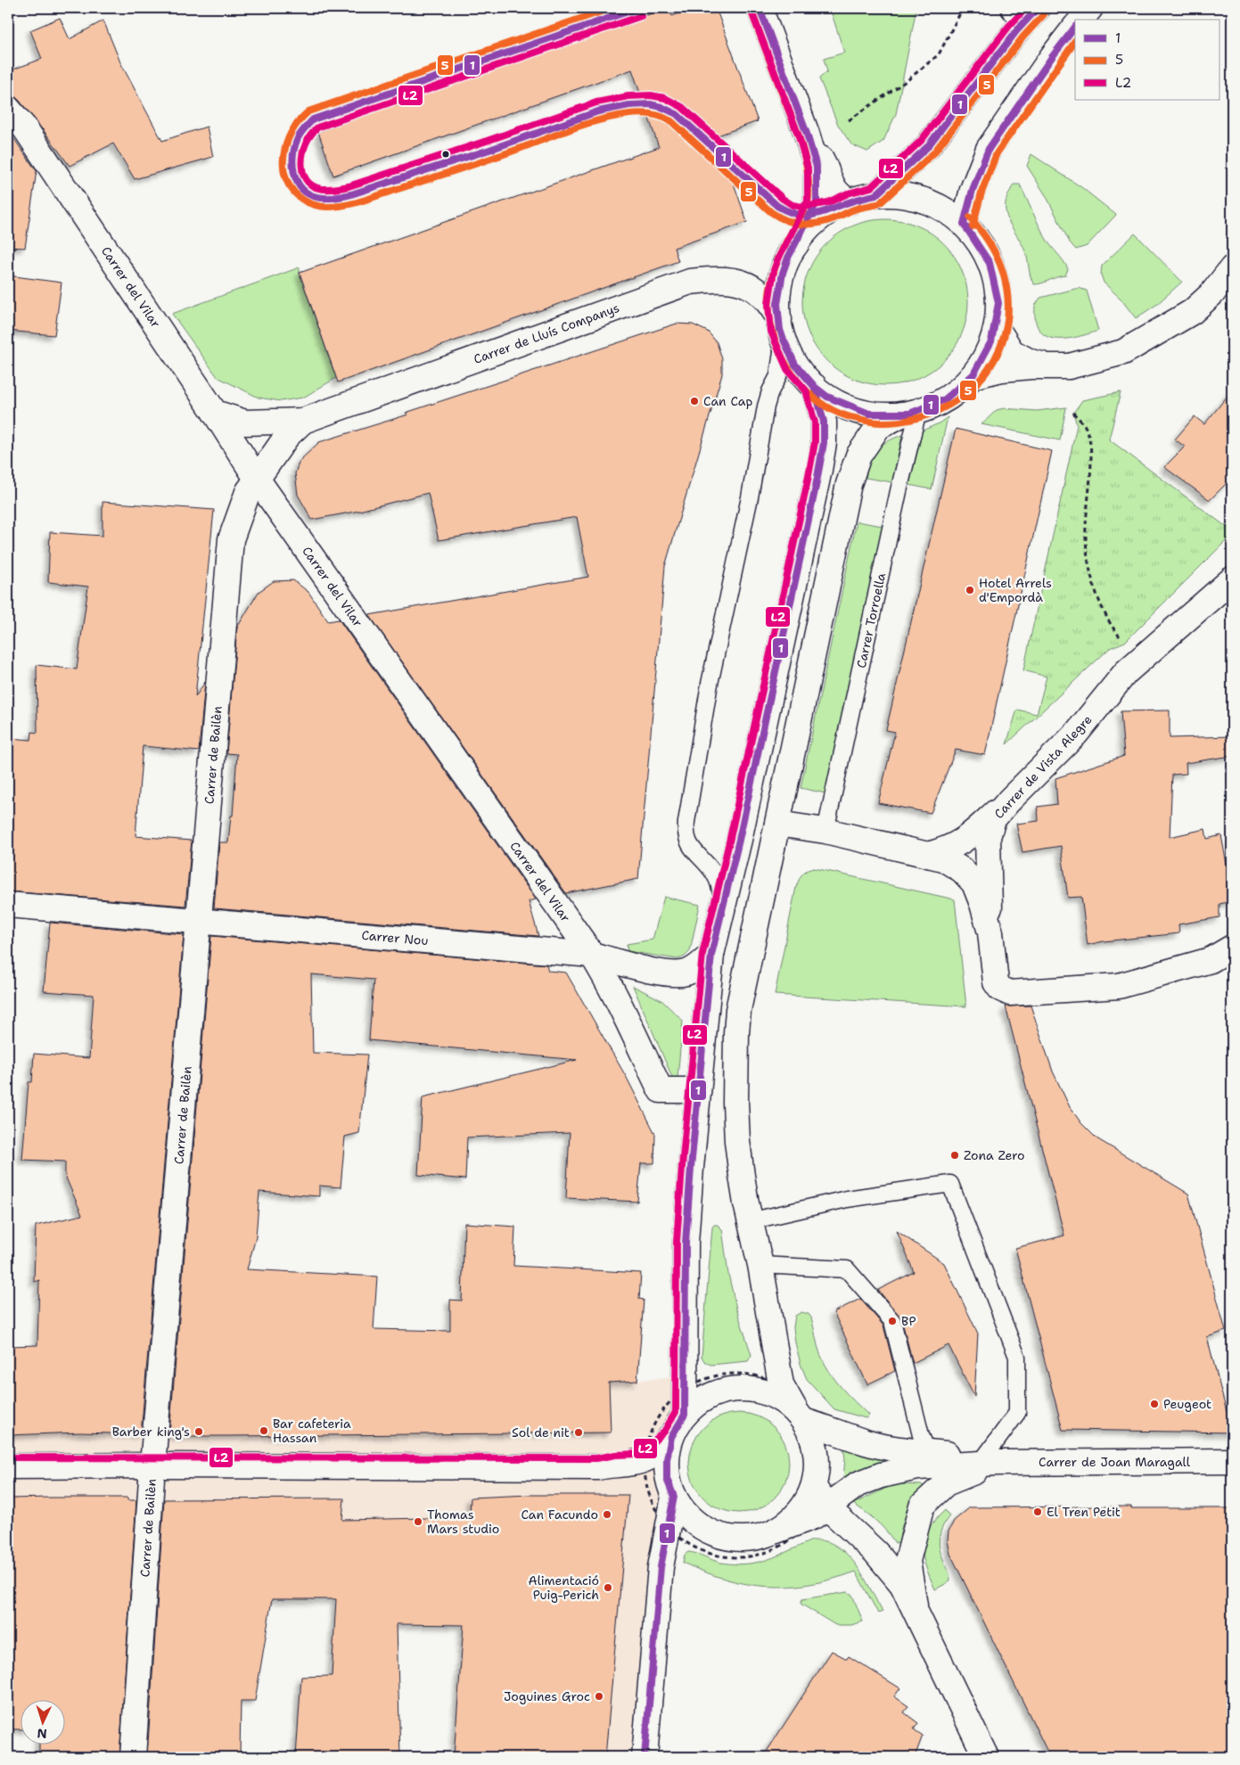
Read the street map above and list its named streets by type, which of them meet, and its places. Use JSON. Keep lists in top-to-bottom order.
{
  "streets": {
    "street": [
      "Carrer del Vilar",
      "Carrer de Lluís Companys",
      "Carrer de Bailèn",
      "Carrer de Vista Alegre",
      "Carrer Nou",
      "Carrer de Joan Maragall"
    ],
    "lane": ["Carrer Torroella"]
  },
  "crossings": [
    ["Carrer del Vilar", "Carrer de Lluís Companys"],
    ["Carrer del Vilar", "Carrer de Bailèn"],
    ["Carrer del Vilar", "Carrer Nou"],
    ["Carrer de Lluís Companys", "Carrer de Bailèn"],
    ["Carrer de Bailèn", "Carrer Nou"]
  ],
  "places": [
    "Can Cap",
    "Hotel Arrels d'Empordà",
    "Zona Zero",
    "BP",
    "Peugeot",
    "Bar cafeteria Hassan",
    "Barber king's",
    "Sol de nit",
    "El Tren Petit",
    "Can Facundo",
    "Thomas Mars studio",
    "Alimentació Puig-Perich",
    "Joguines Groc"
  ],
  "lines": ["transit line 1", "transit line 5", "transit line L2"],
  "legend": ["1", "5", "L2"],
  "north": "bottom"
}
